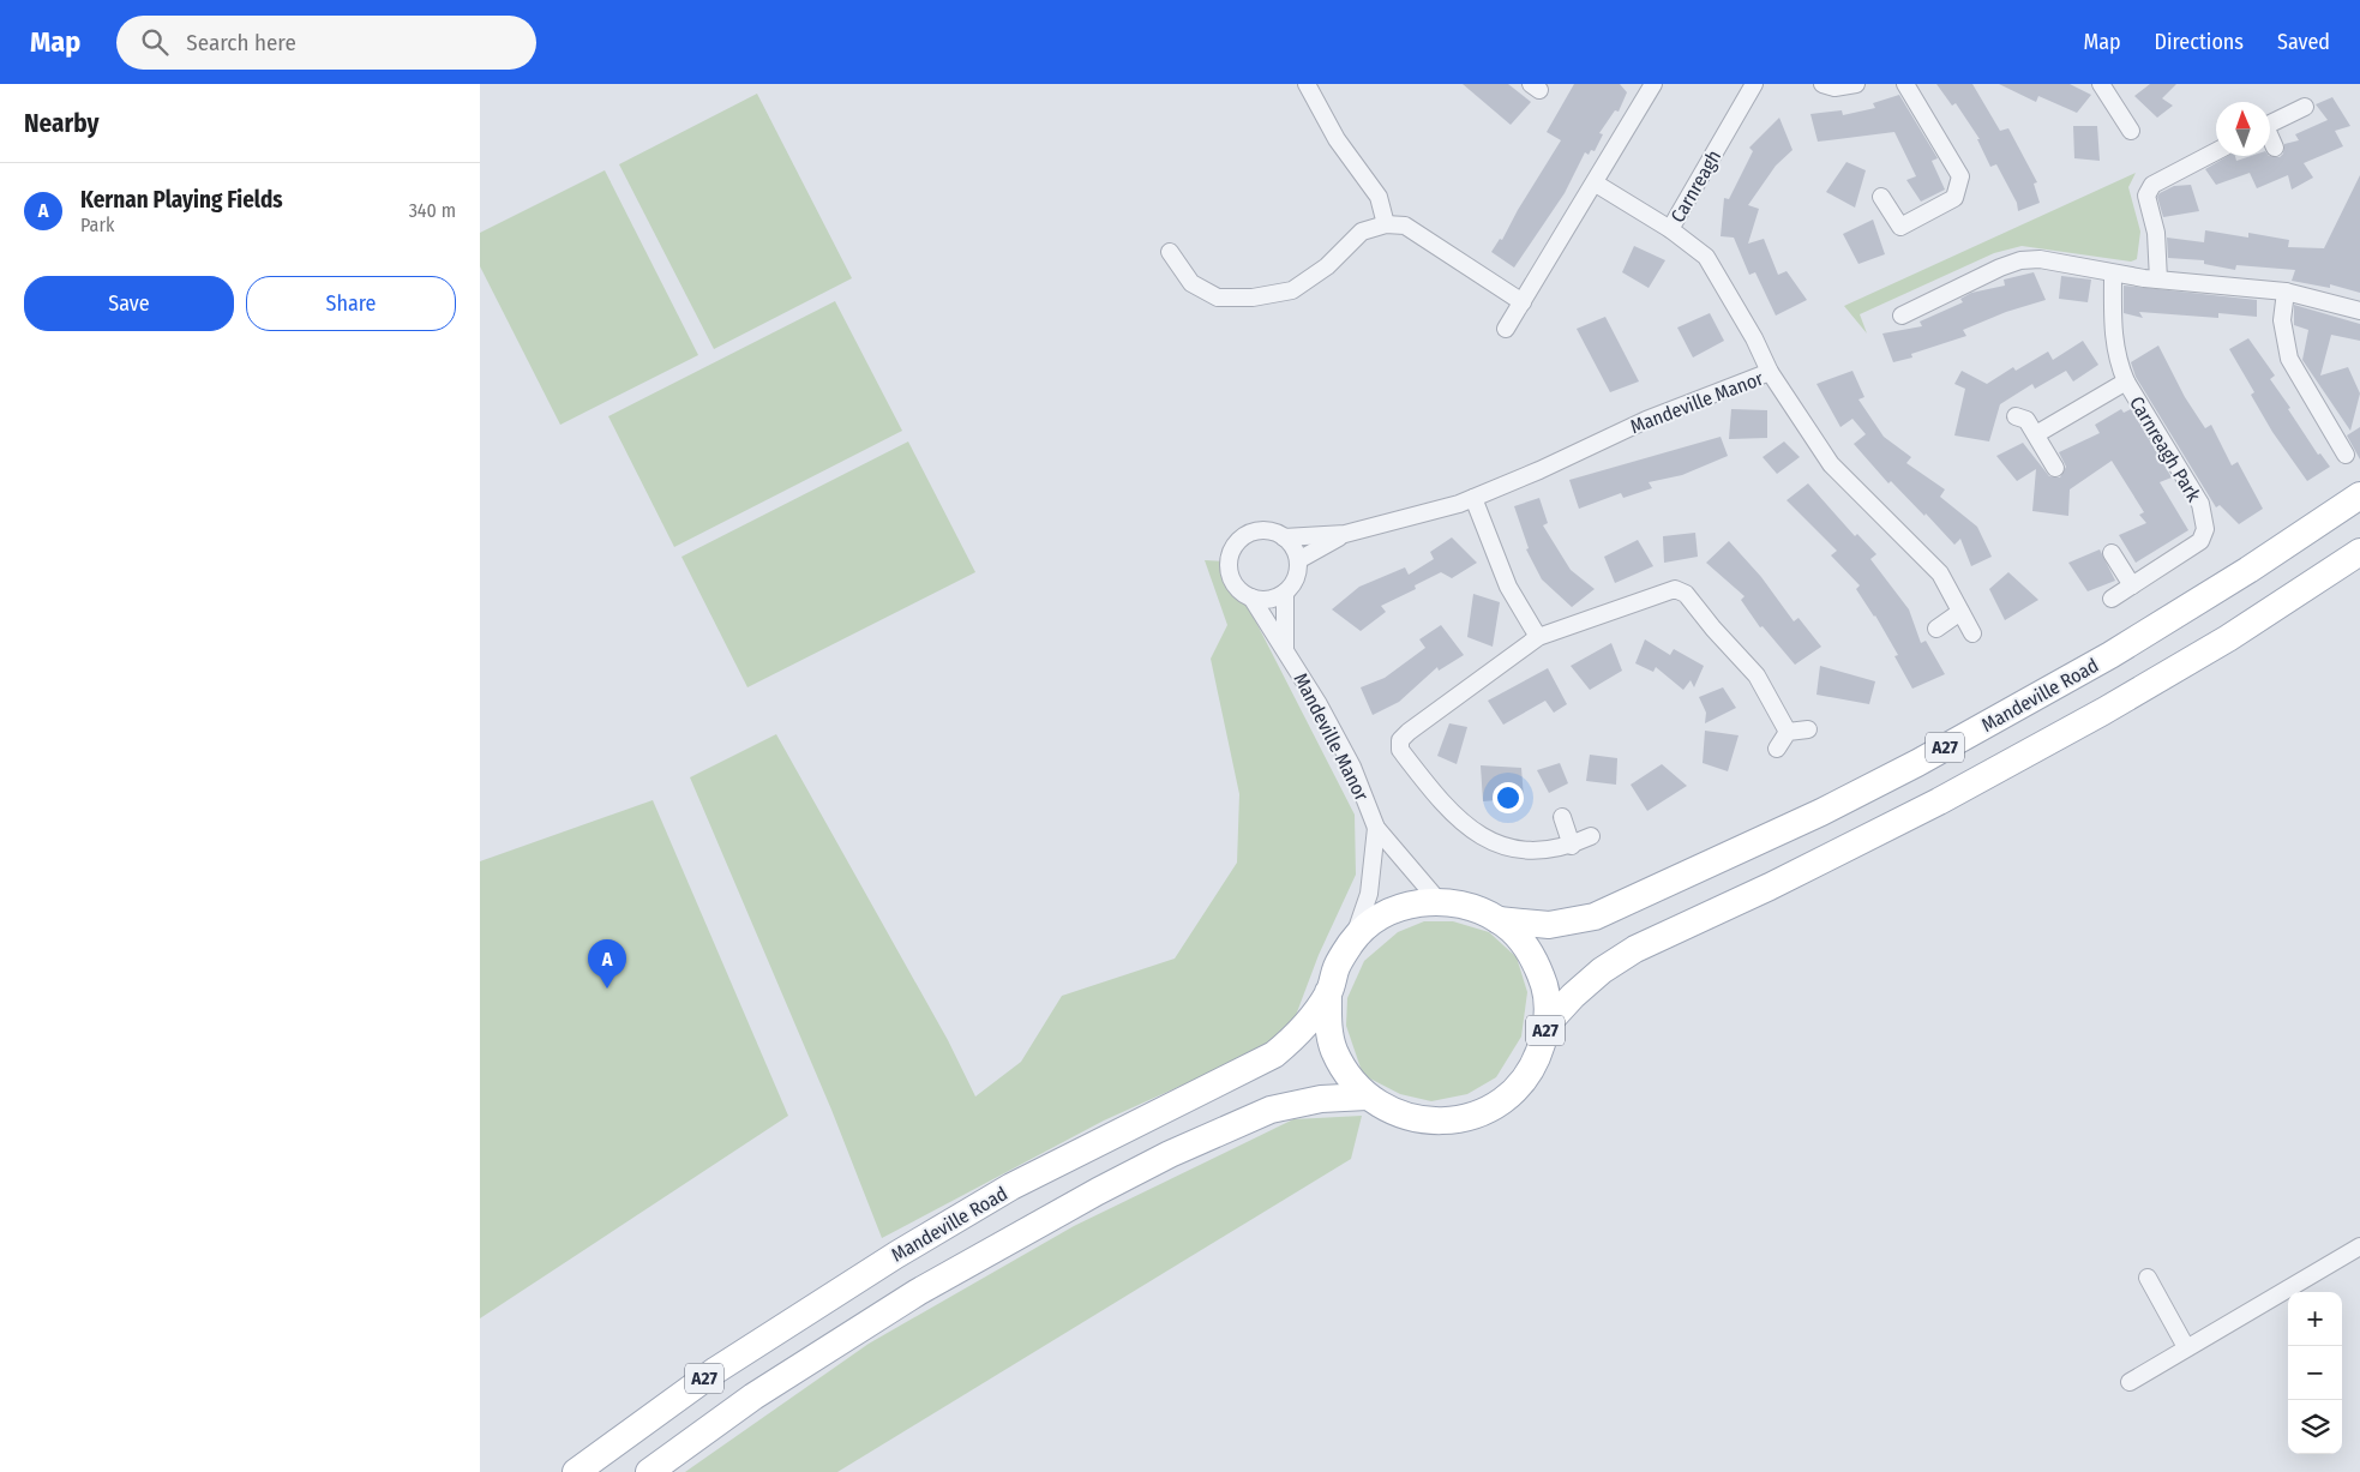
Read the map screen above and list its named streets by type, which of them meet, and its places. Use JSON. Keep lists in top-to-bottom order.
{
  "streets": {
    "main road": ["Mandeville Road", "A27"],
    "street": ["Carnreagh", "Mandeville Manor", "Carnreagh Park"]
  },
  "crossings": [
    ["Carnreagh", "Mandeville Manor"],
    ["Mandeville Manor", "A27"],
    ["Mandeville Road", "A27"]
  ],
  "north": "top",
  "page": {
    "header": "Map",
    "search": "Search here",
    "nav": ["Map", "Directions", "Saved"],
    "heading": "Nearby",
    "list": [
      {
        "mark": "A",
        "name": "Kernan Playing Fields",
        "note": "Park",
        "value": "340 m"
      }
    ],
    "buttons": ["Save", "Share"],
    "pins": "A",
    "map_buttons": ["+", "−"]
  }
}
